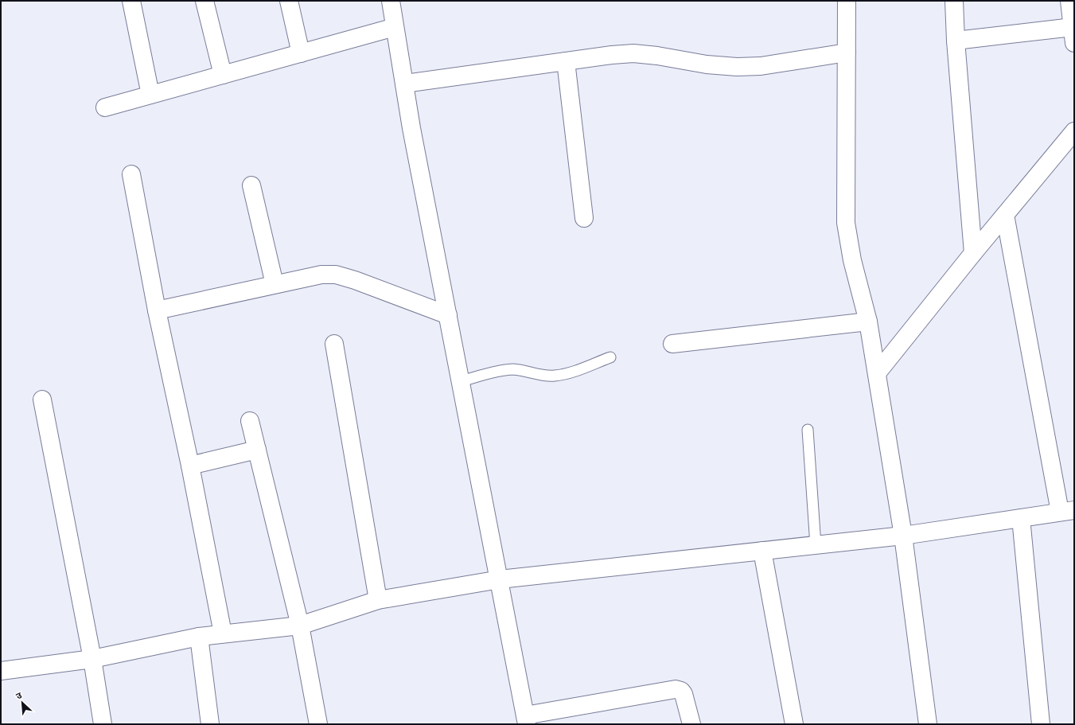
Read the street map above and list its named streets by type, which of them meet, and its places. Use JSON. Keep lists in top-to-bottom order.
{
  "north": "top left"
}
